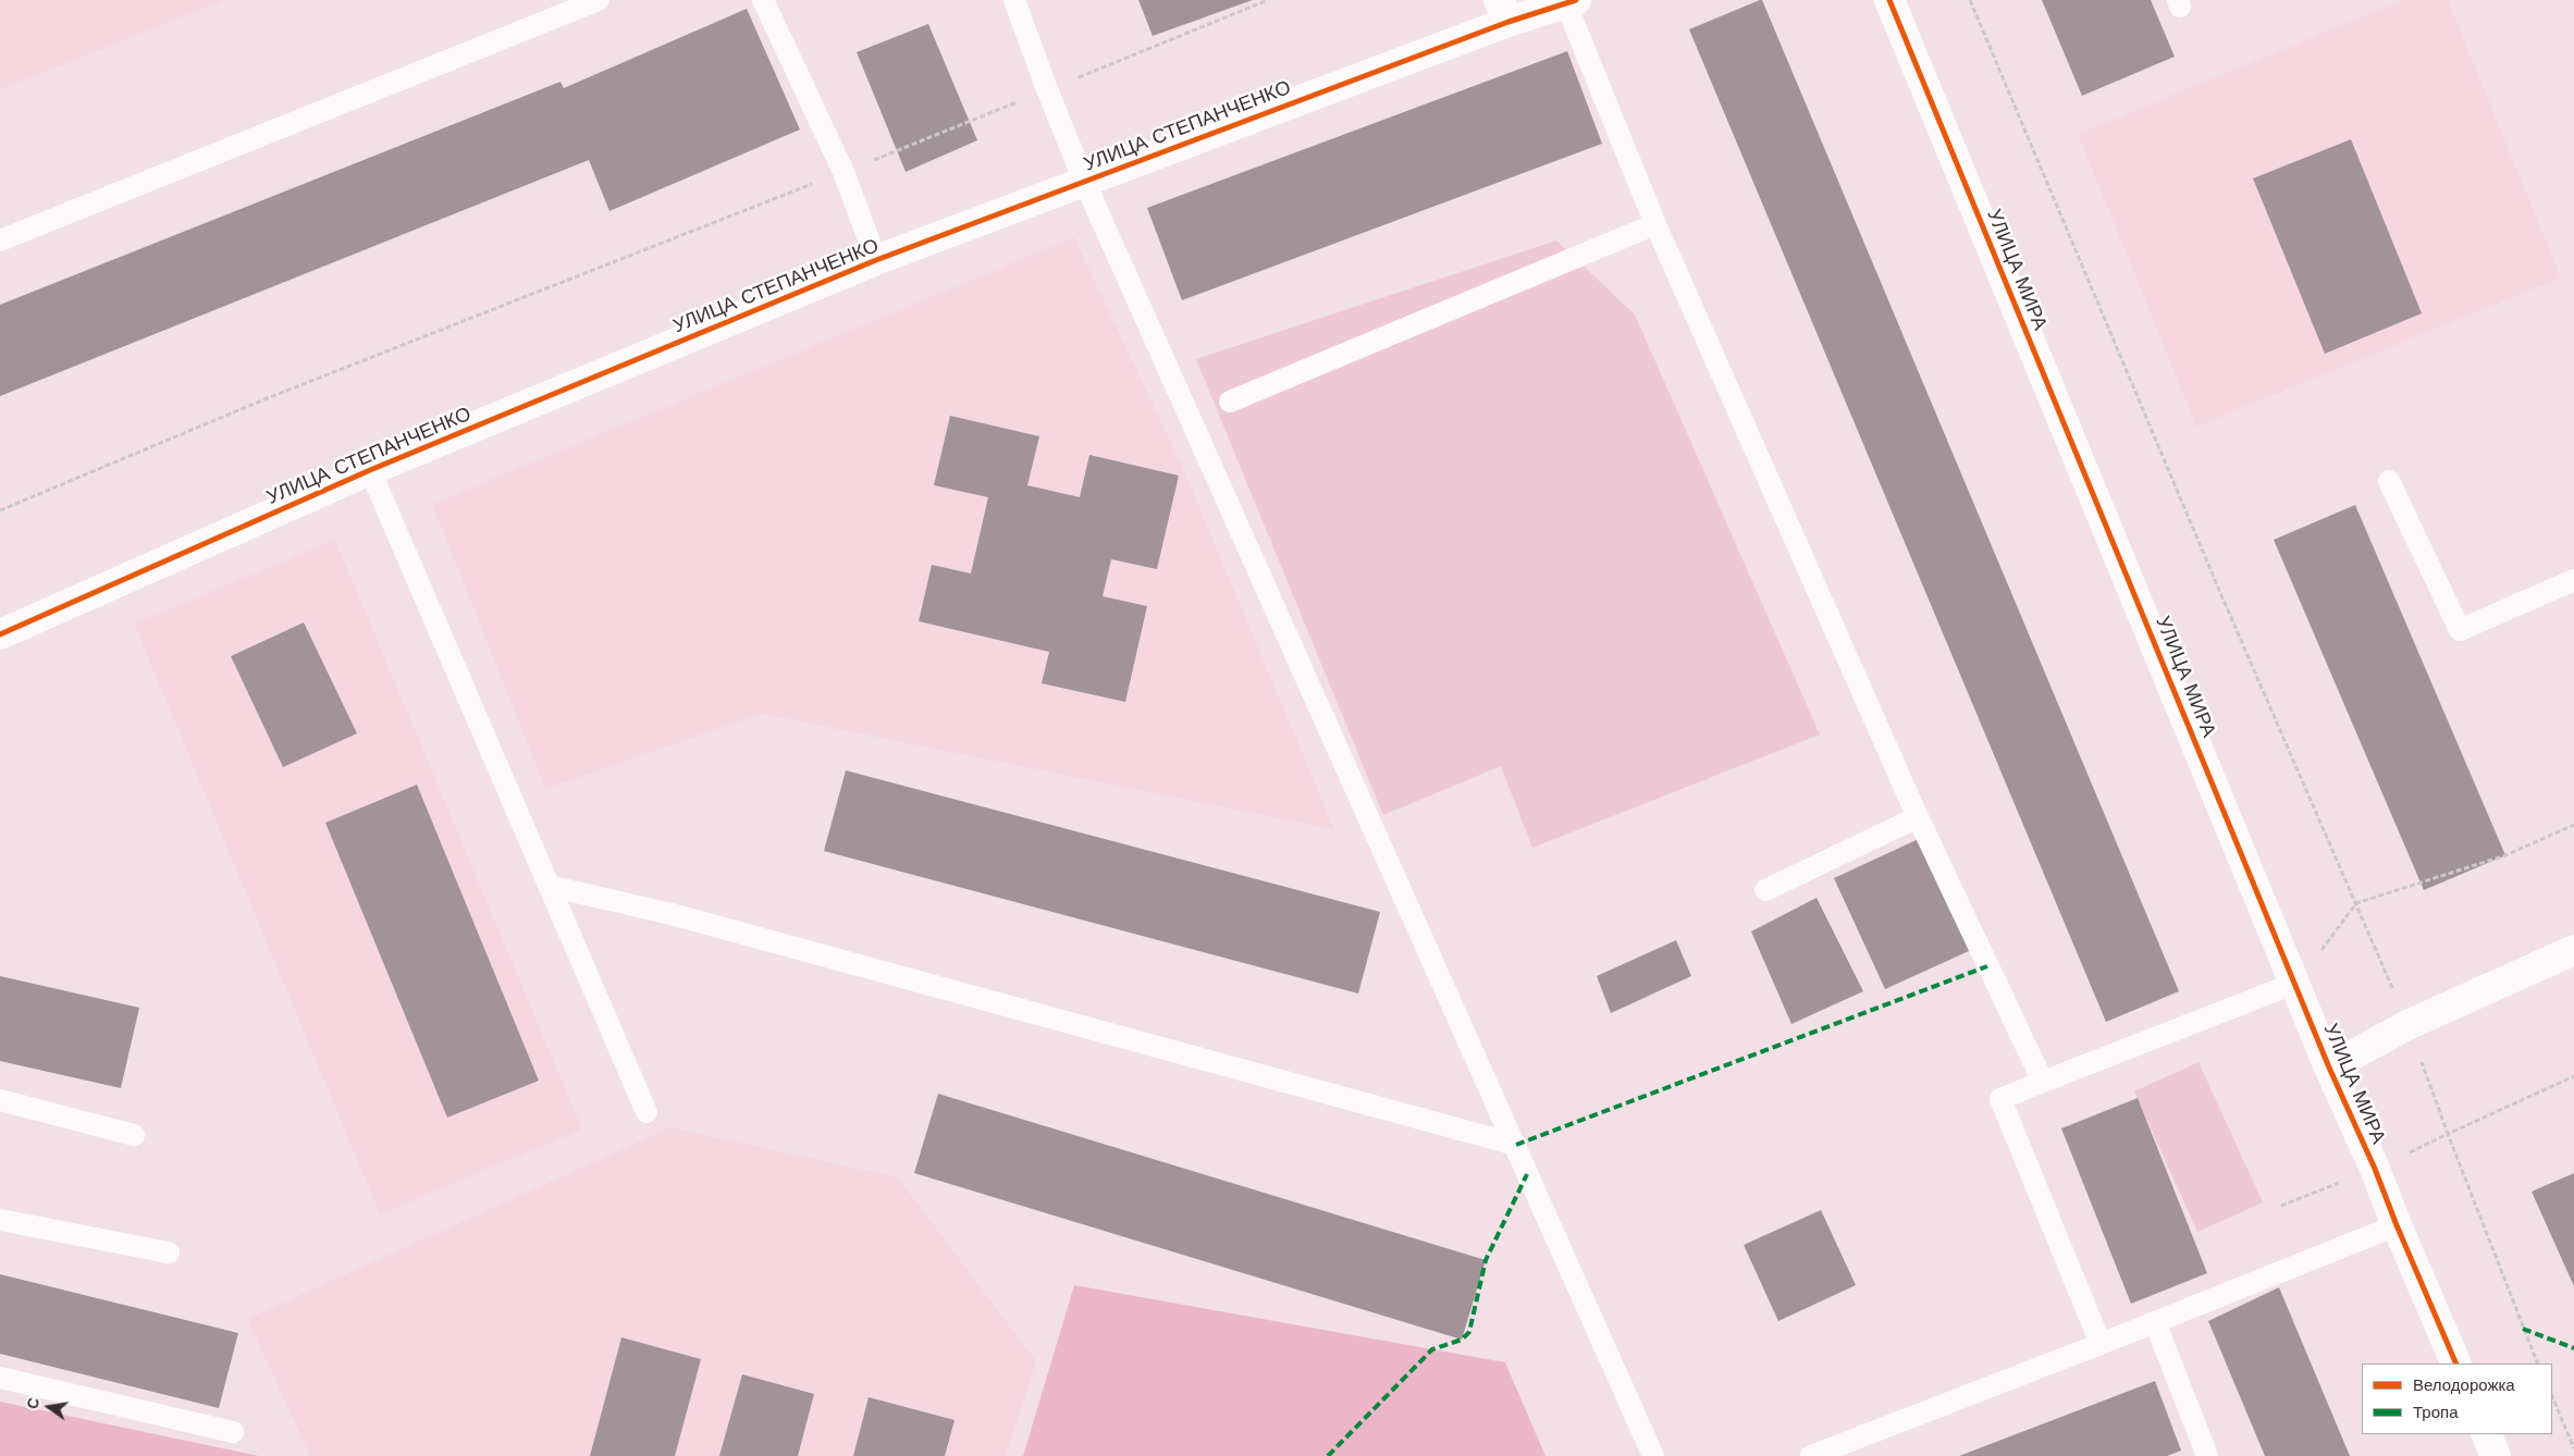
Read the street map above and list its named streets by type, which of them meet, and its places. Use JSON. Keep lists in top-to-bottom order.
{
  "streets": {
    "street": ["УЛИЦА СТЕПАНЧЕНКО", "УЛИЦА МИРА"]
  },
  "legend": ["Велодорожка", "Тропа"],
  "north": "left"
}
